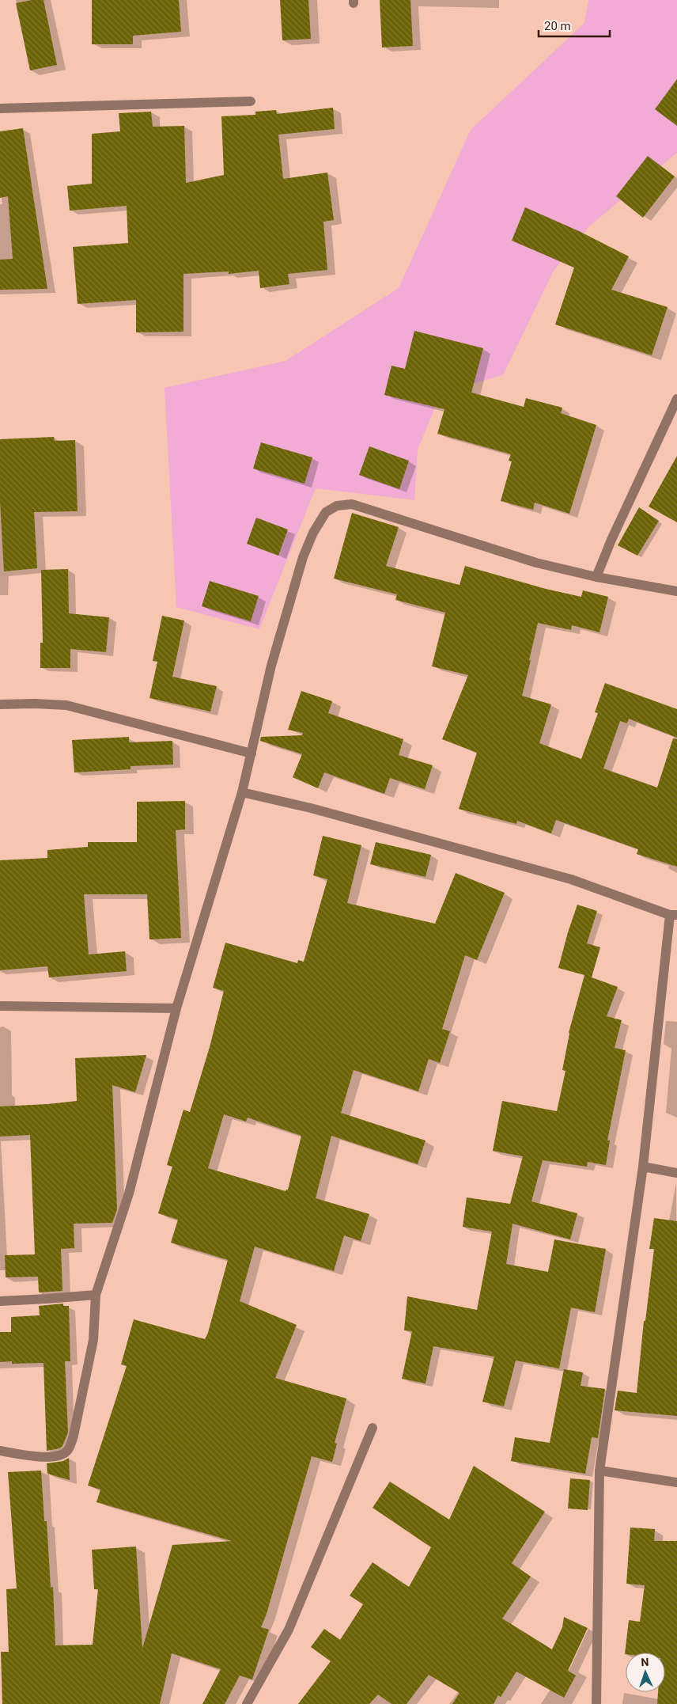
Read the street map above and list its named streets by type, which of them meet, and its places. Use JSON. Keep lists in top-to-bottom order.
{
  "scale_bar": "20 m",
  "north": "top"
}
